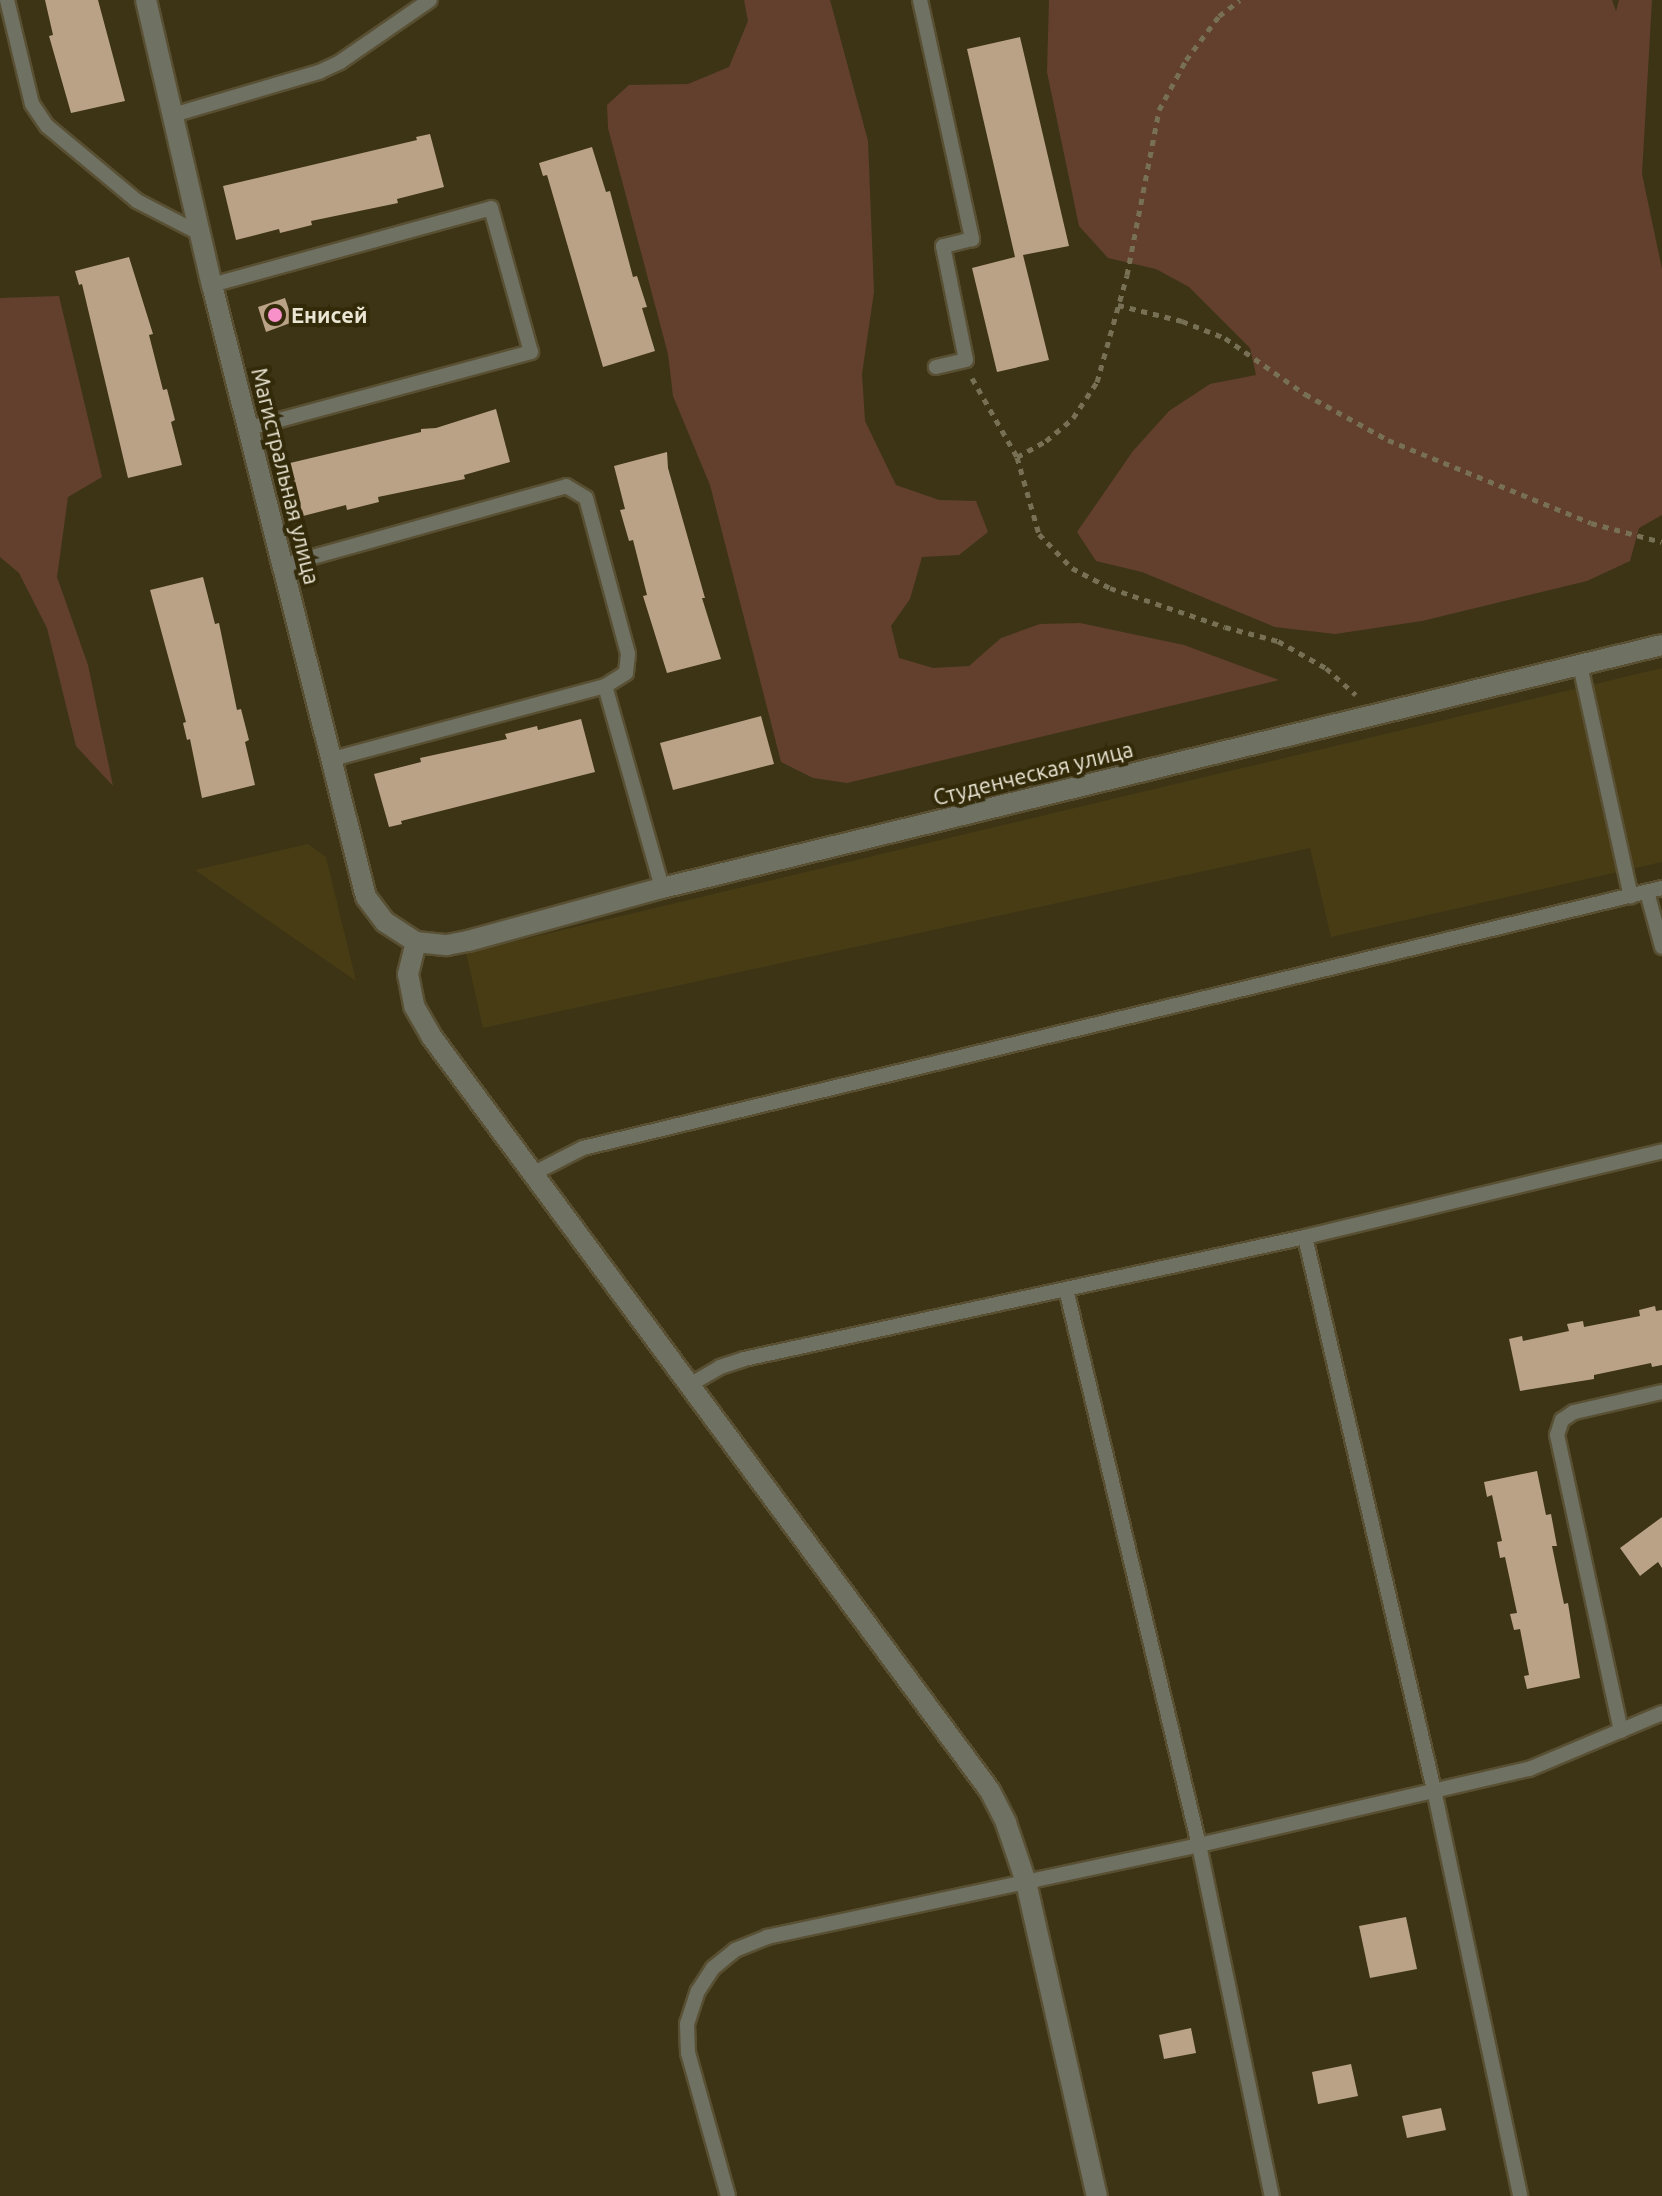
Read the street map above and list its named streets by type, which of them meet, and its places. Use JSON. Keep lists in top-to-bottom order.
{
  "streets": {
    "street": ["Магистральная улица", "Студенческая улица"]
  },
  "crossings": [
    ["Магистральная улица", "Студенческая улица"]
  ],
  "places": ["Енисей"]
}
